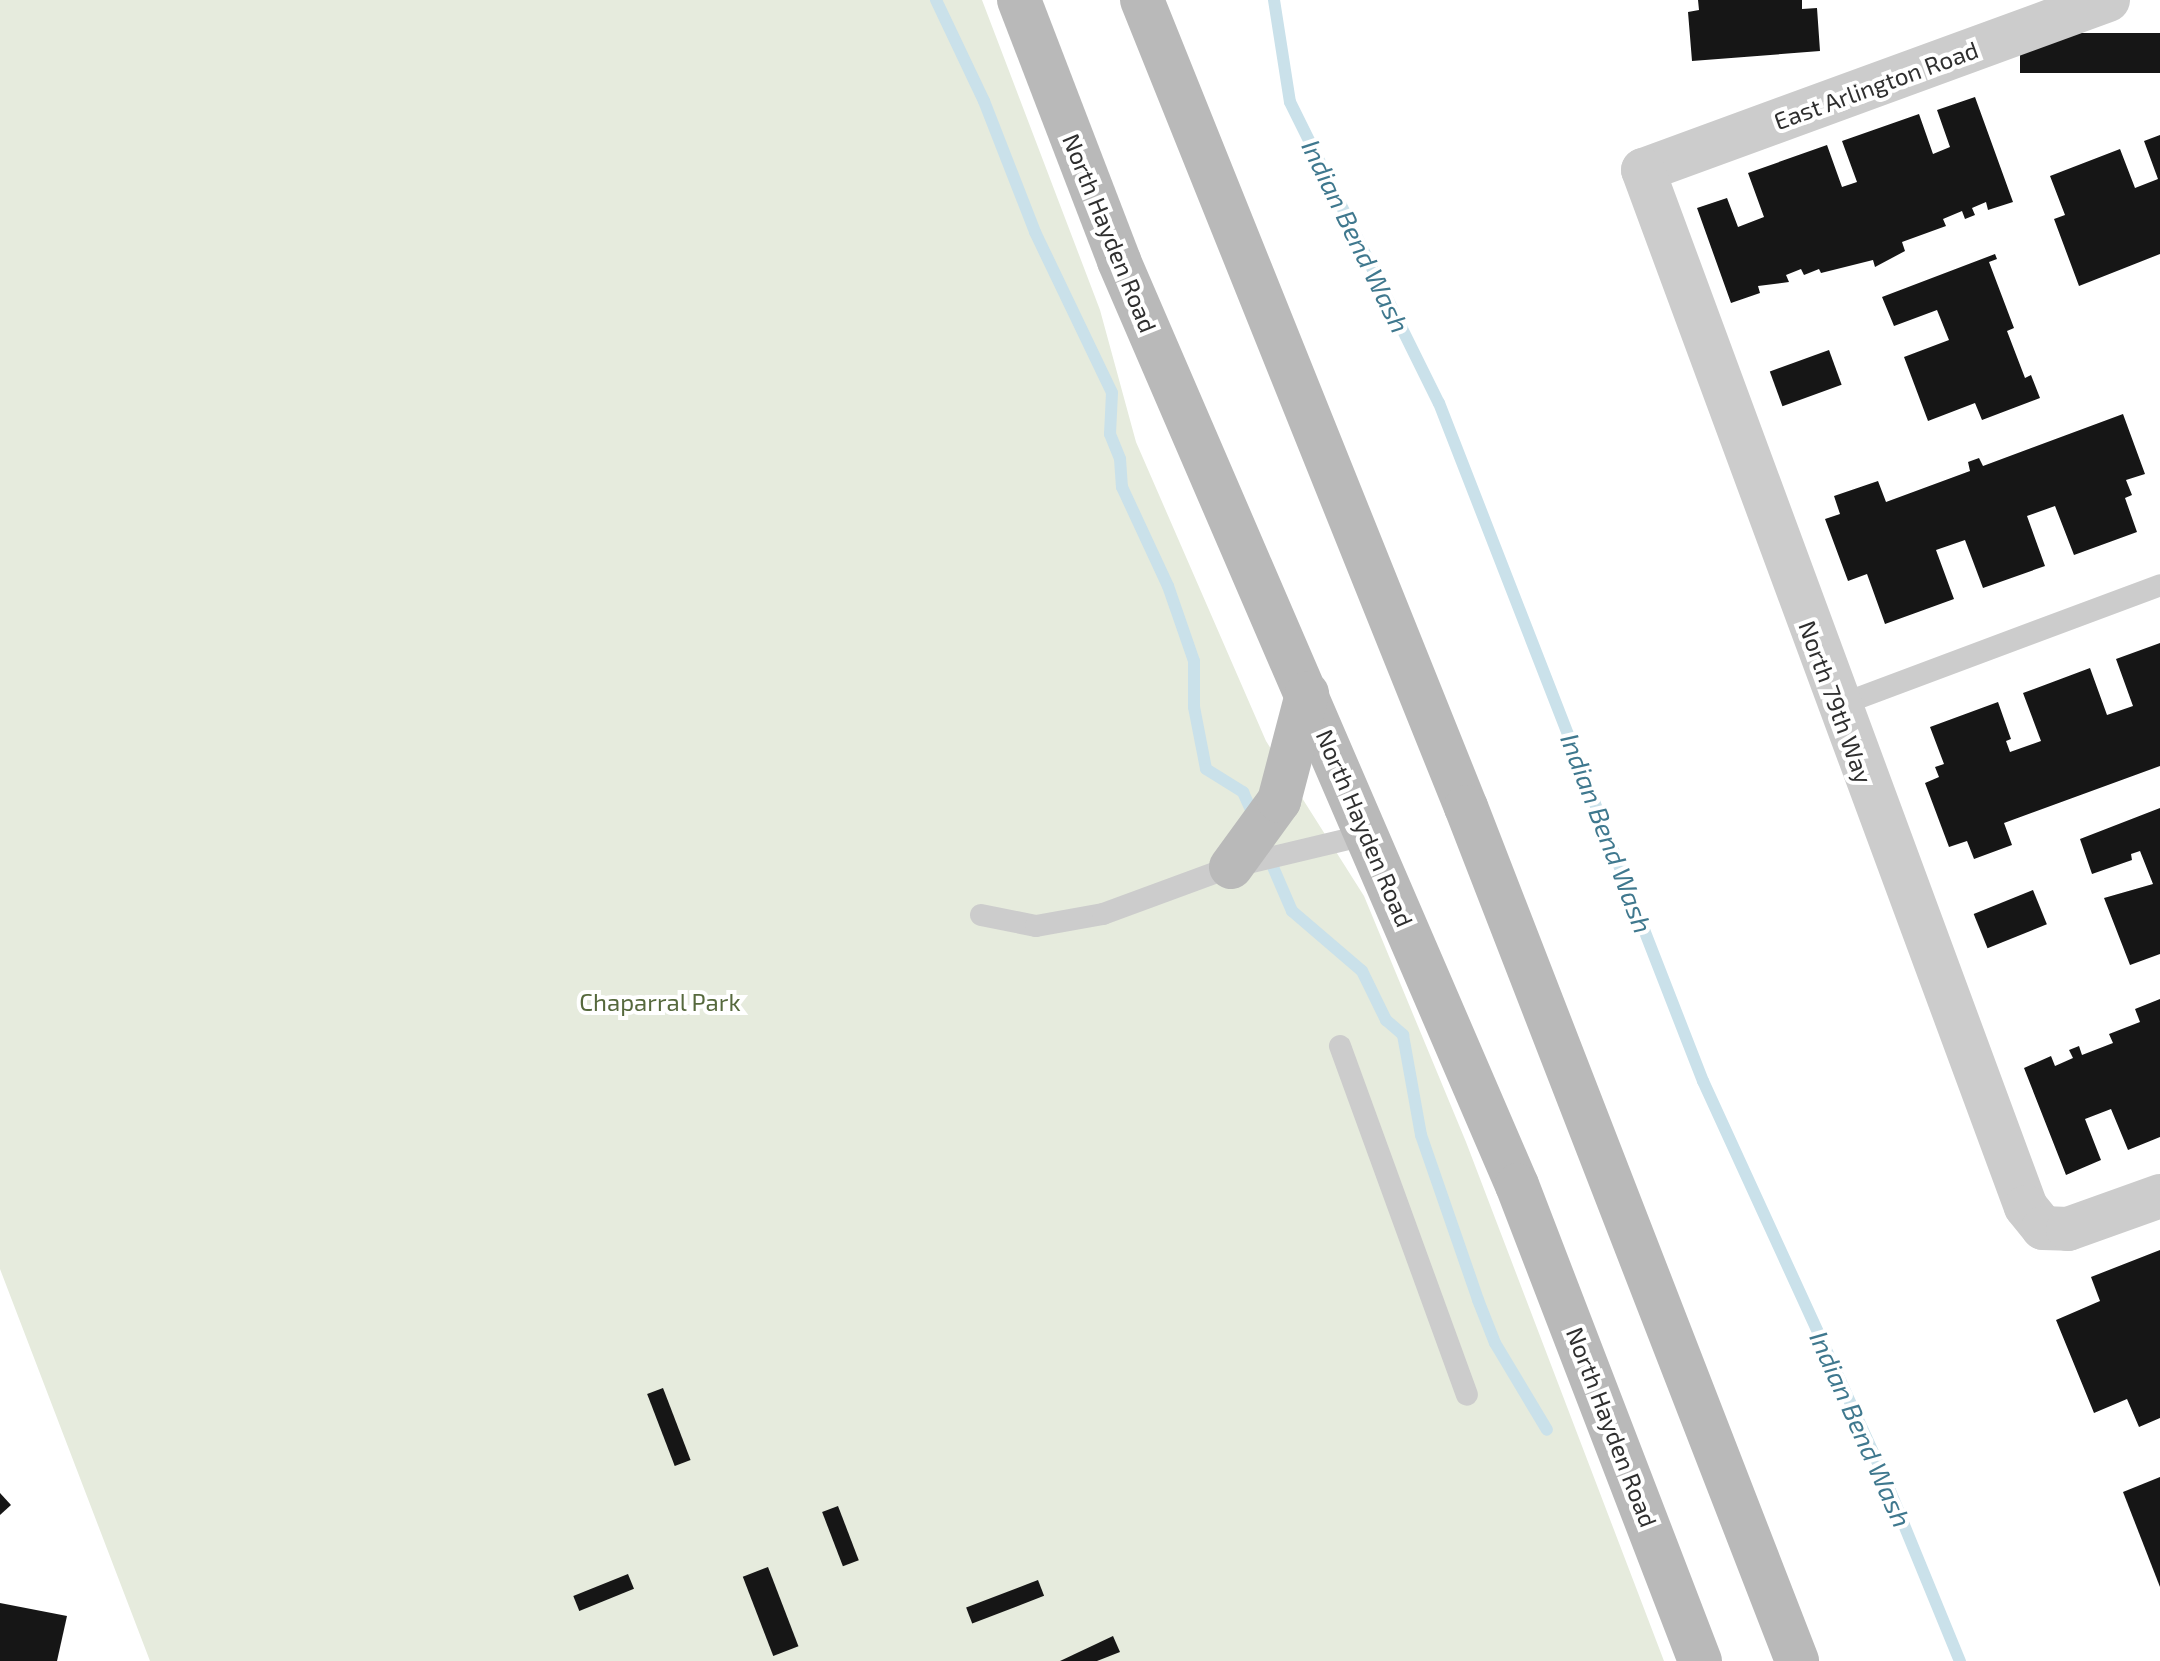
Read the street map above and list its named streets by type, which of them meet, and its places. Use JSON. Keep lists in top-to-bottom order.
{
  "streets": {
    "main road": ["North Hayden Road"],
    "street": ["East Arlington Road", "North 79th Way"]
  },
  "crossings": [
    ["East Arlington Road", "North 79th Way"]
  ],
  "water": ["Indian Bend Wash"],
  "parks": ["Chaparral Park"]
}
